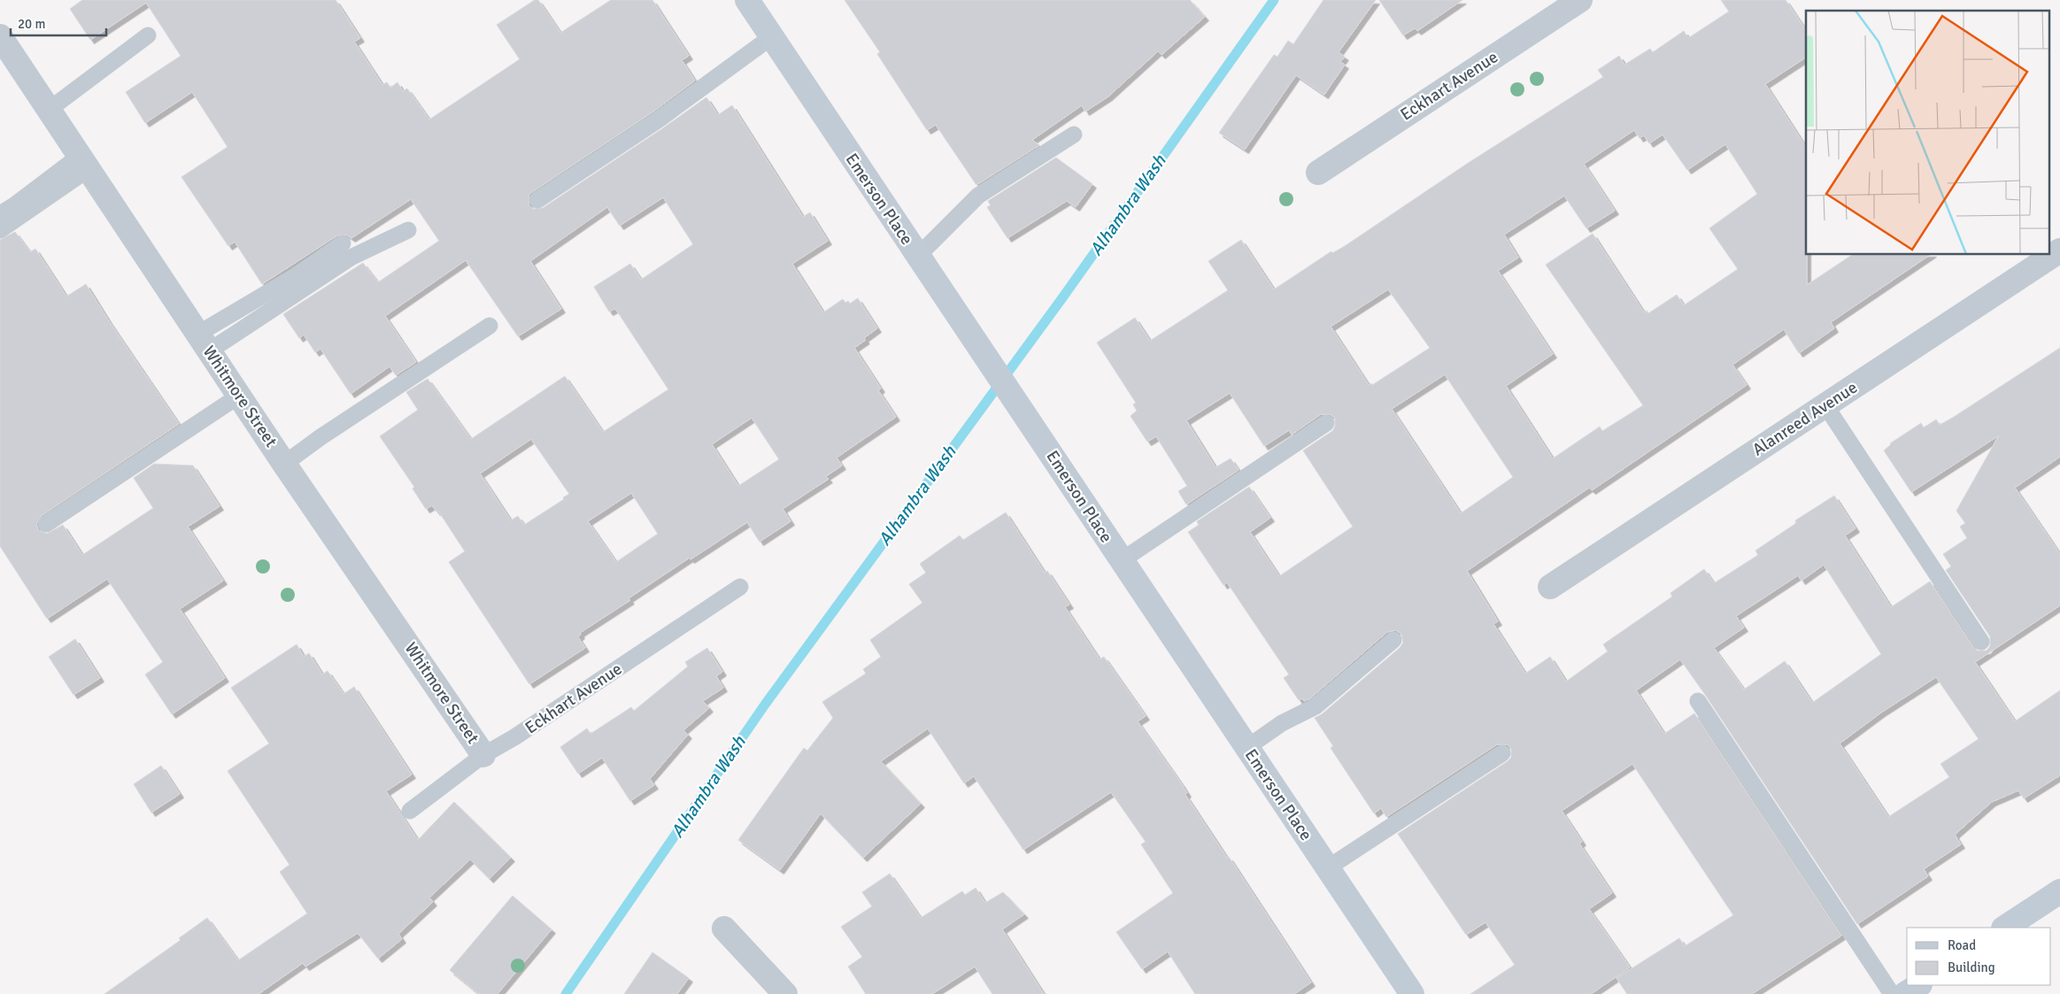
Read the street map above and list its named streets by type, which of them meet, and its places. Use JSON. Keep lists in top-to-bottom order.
{
  "streets": {
    "street": [
      "Eckhart Avenue",
      "Emerson Place",
      "Whitmore Street",
      "Alanreed Avenue"
    ]
  },
  "crossings": [
    ["Eckhart Avenue", "Whitmore Street"]
  ],
  "water": ["Alhambra Wash"],
  "legend": ["Road", "Building"],
  "scale_bar": "20 m"
}
